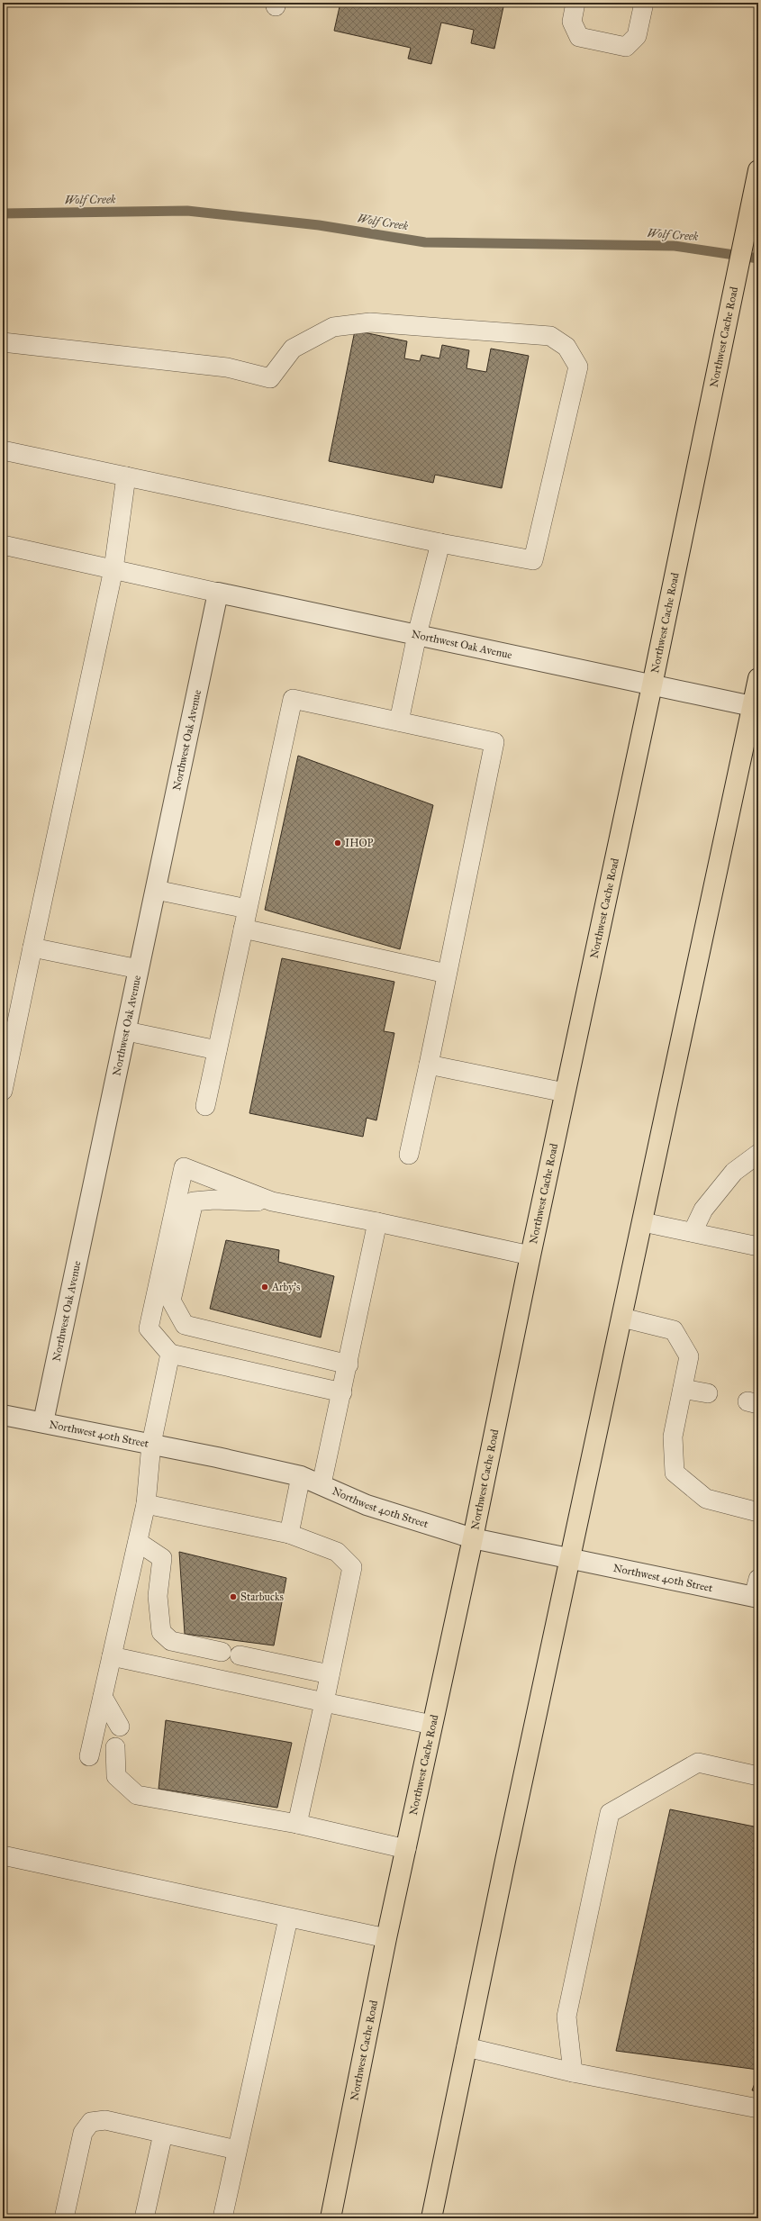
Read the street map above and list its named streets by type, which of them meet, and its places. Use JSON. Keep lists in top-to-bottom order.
{
  "streets": {
    "main road": ["Northwest Cache Road"],
    "street": ["Northwest Oak Avenue", "Northwest 40th Street"]
  },
  "crossings": [
    ["Northwest Cache Road", "Northwest Oak Avenue"],
    ["Northwest Cache Road", "Northwest 40th Street"],
    ["Northwest Oak Avenue", "Northwest 40th Street"]
  ],
  "water": ["Wolf Creek"],
  "places": ["IHOP", "Arby's", "Starbucks"]
}
